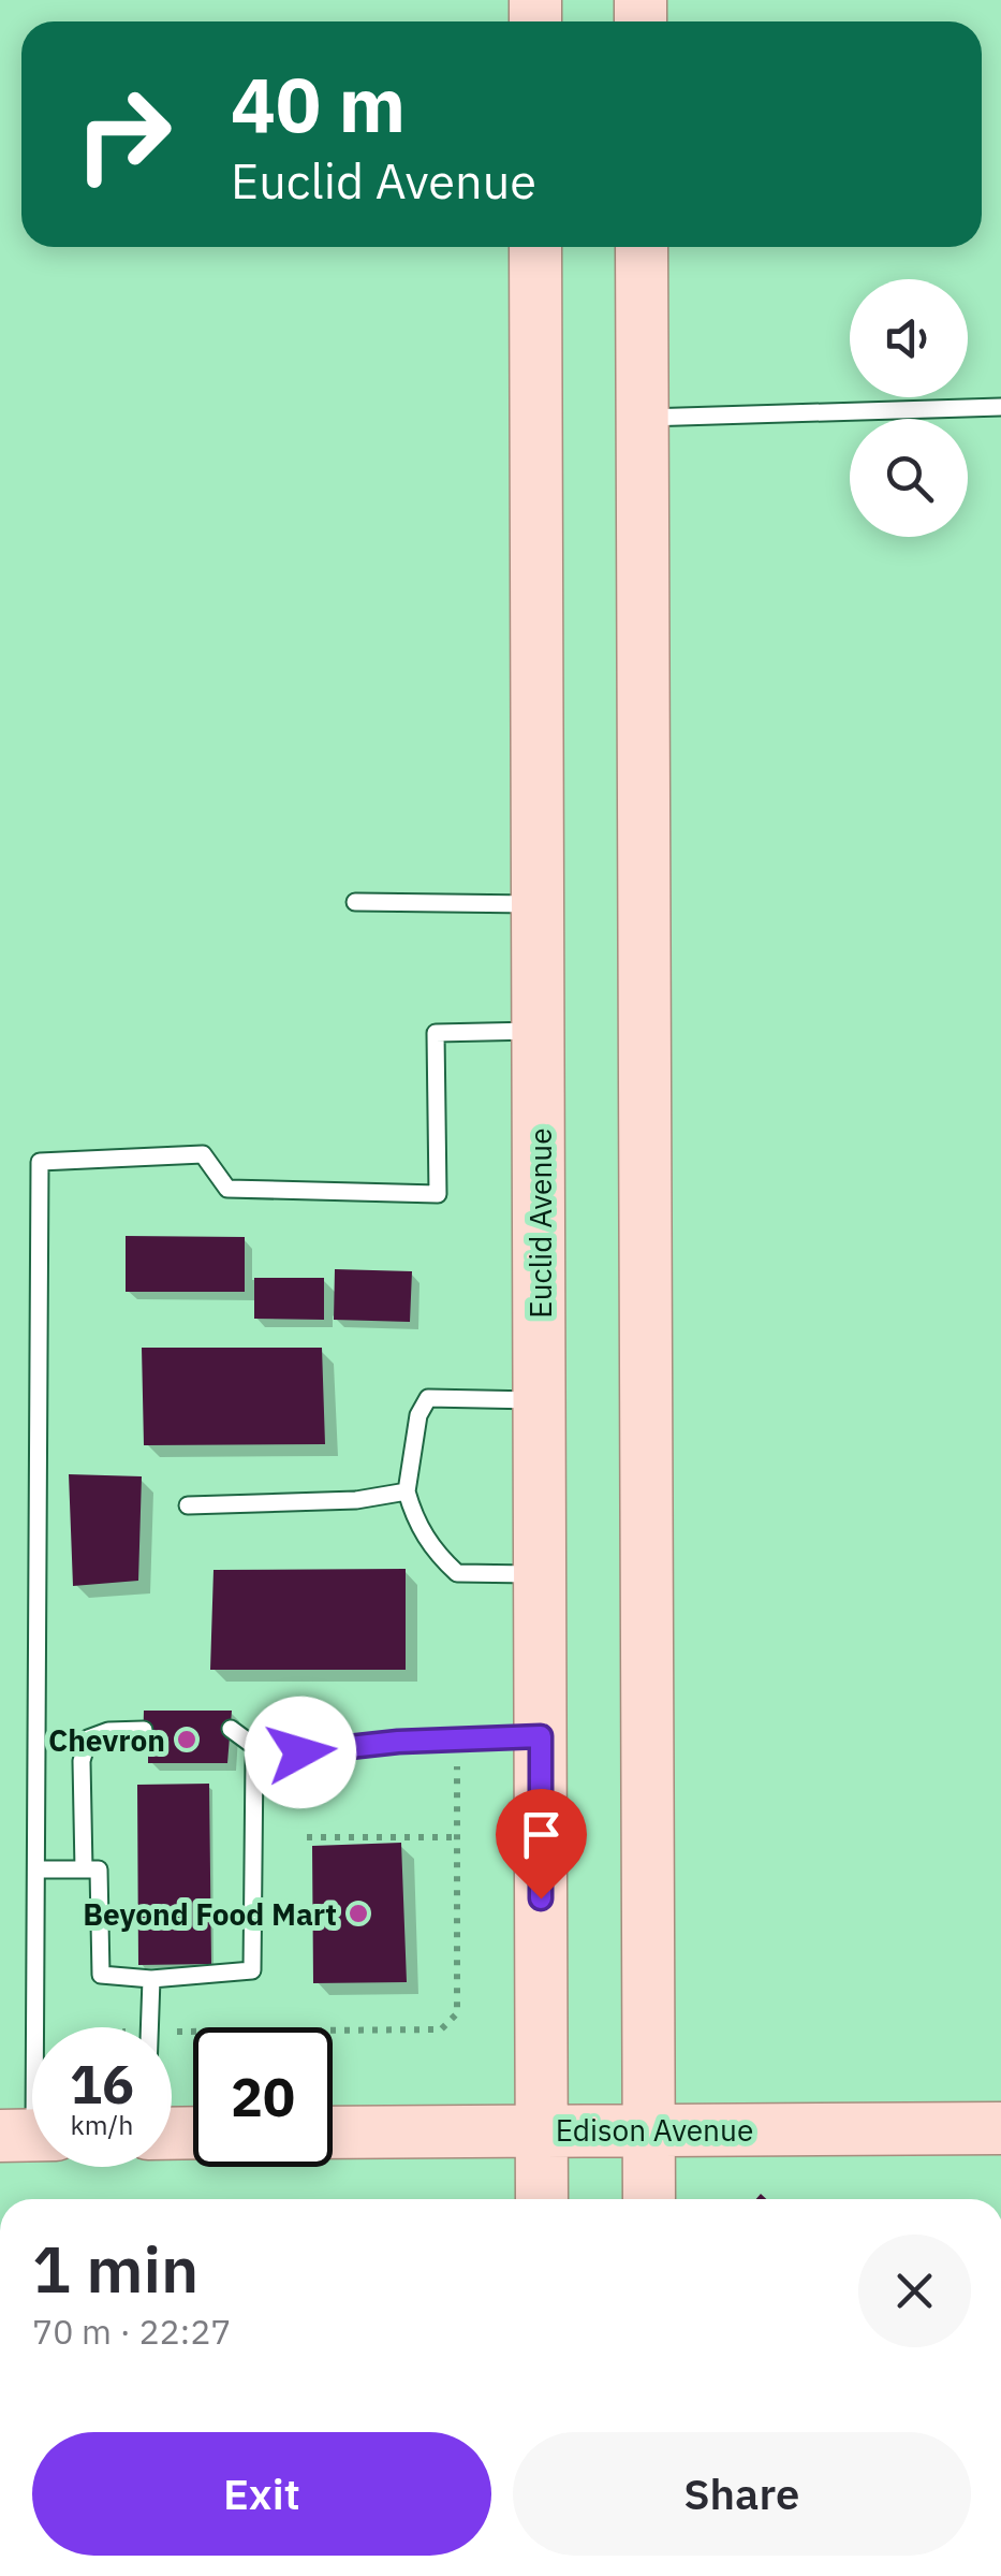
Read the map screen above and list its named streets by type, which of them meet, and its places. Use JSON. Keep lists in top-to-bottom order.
{
  "streets": {
    "main road": ["Euclid Avenue", "Edison Avenue"]
  },
  "crossings": [
    ["Euclid Avenue", "Edison Avenue"]
  ],
  "places": ["Chevron", "Beyond Food Mart"],
  "page": {
    "turn": ["40 m", "Euclid Avenue"],
    "speed": "16 km/h",
    "limit": "20",
    "heading": ["1 min", "70 m · 22:27"],
    "buttons": ["Exit", "Share"]
  }
}
